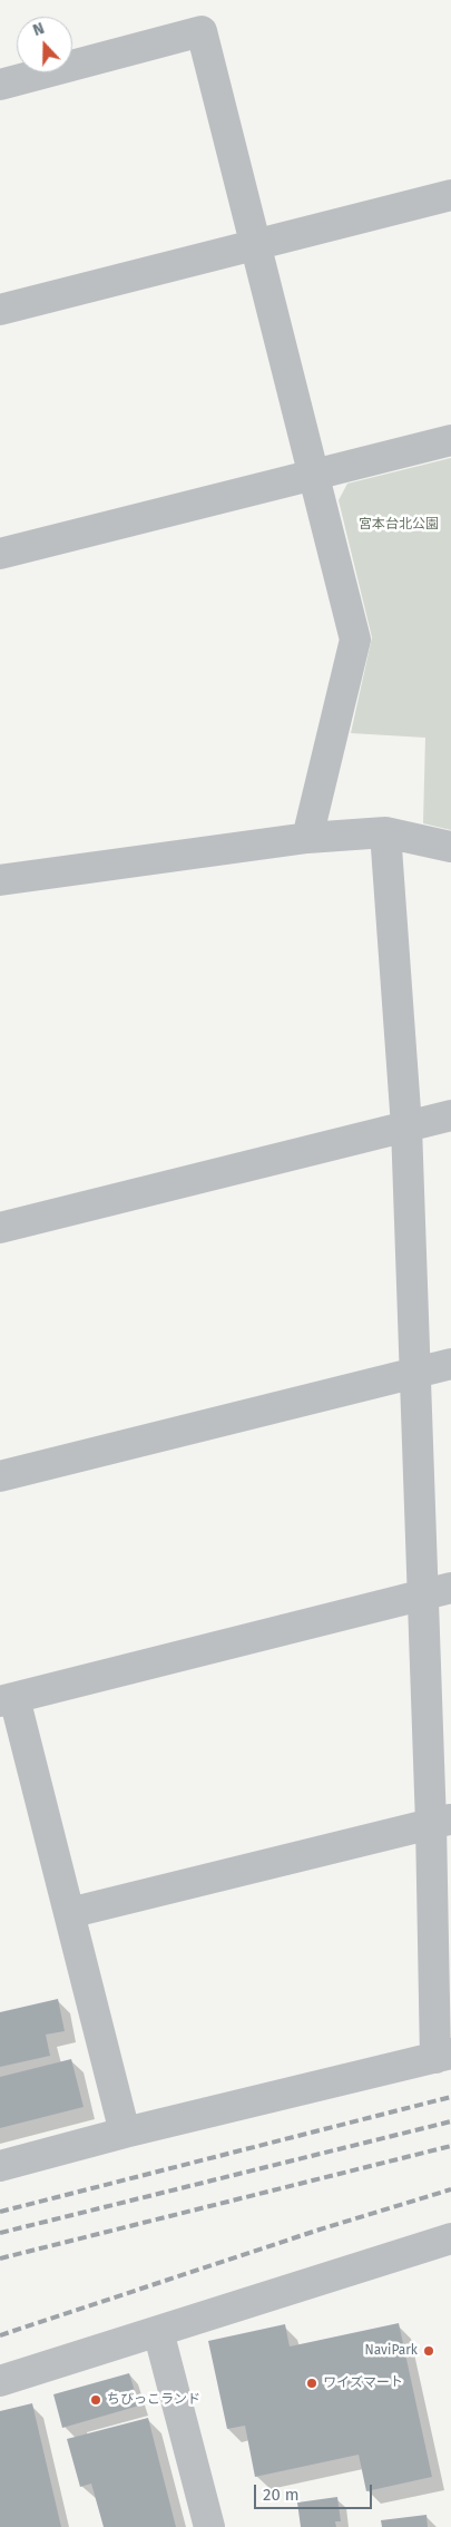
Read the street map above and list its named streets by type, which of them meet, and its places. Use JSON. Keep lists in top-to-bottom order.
{
  "parks": ["宮本台北公園"],
  "places": ["NaviPark", "ワイズマート", "ちびっこランド"],
  "scale_bar": "20 m",
  "north": "top"
}
